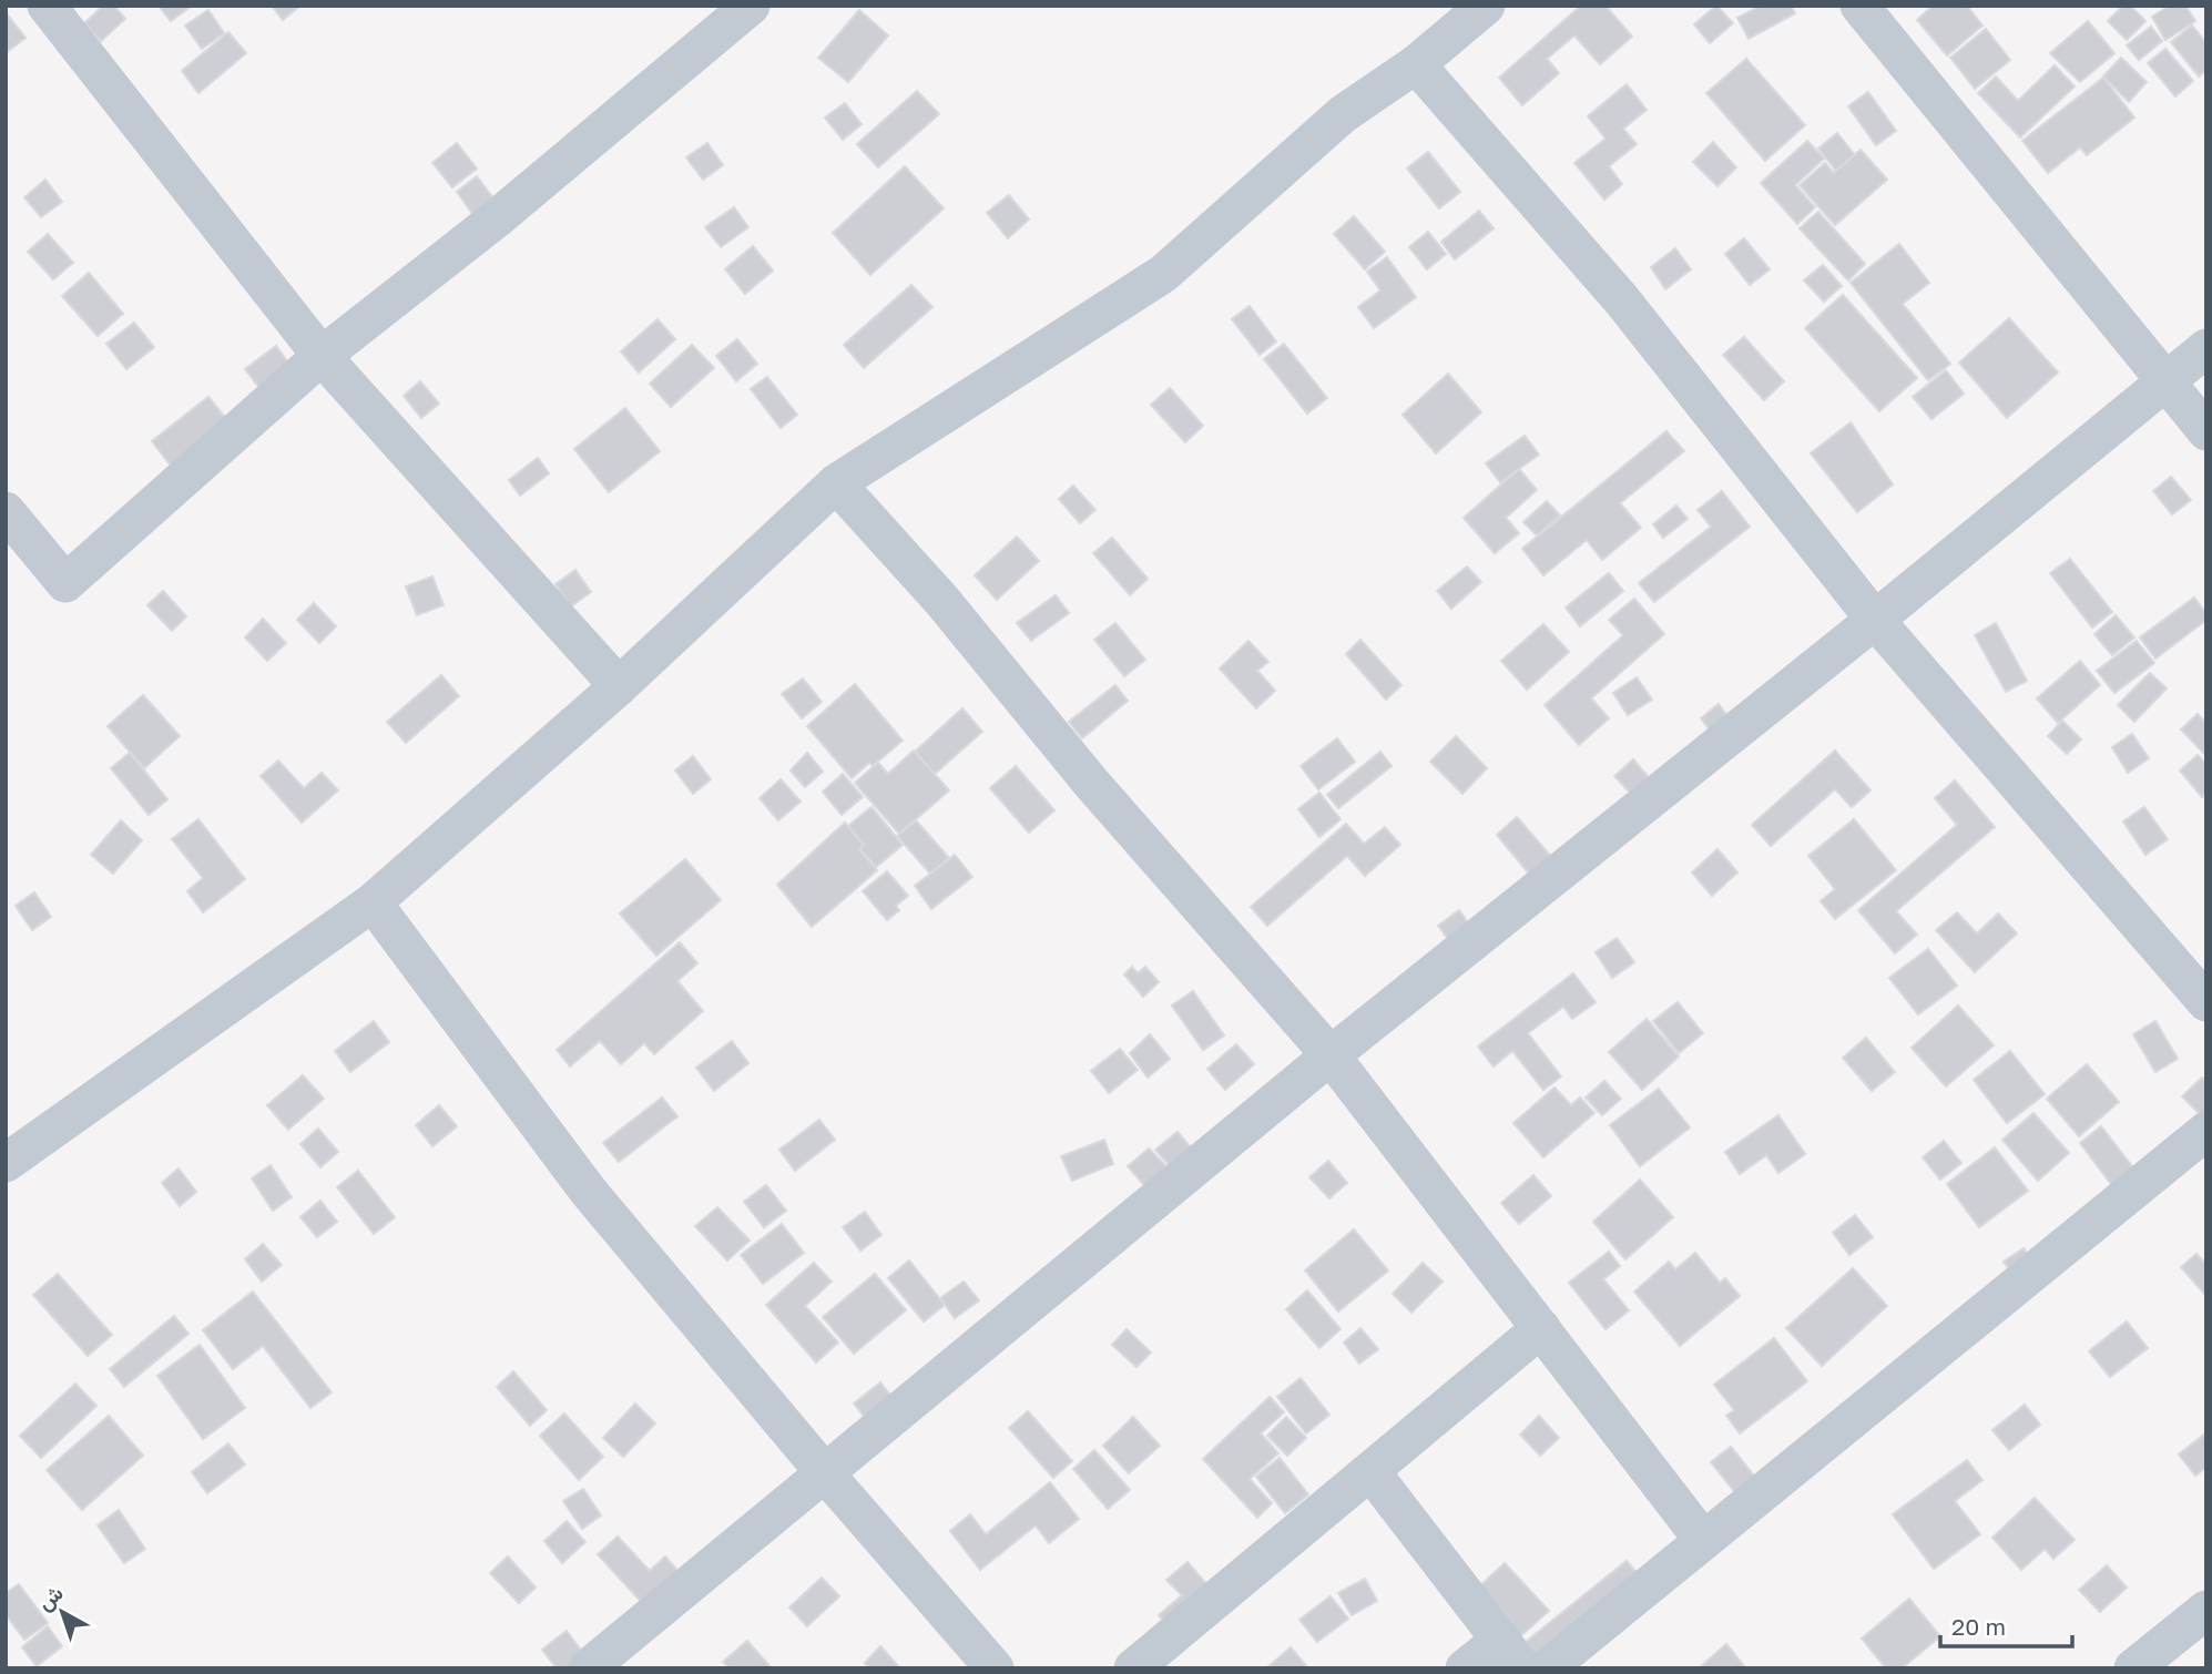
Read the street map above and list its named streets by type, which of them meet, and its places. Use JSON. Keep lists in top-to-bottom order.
{
  "scale_bar": "20 m",
  "north": "top left"
}
